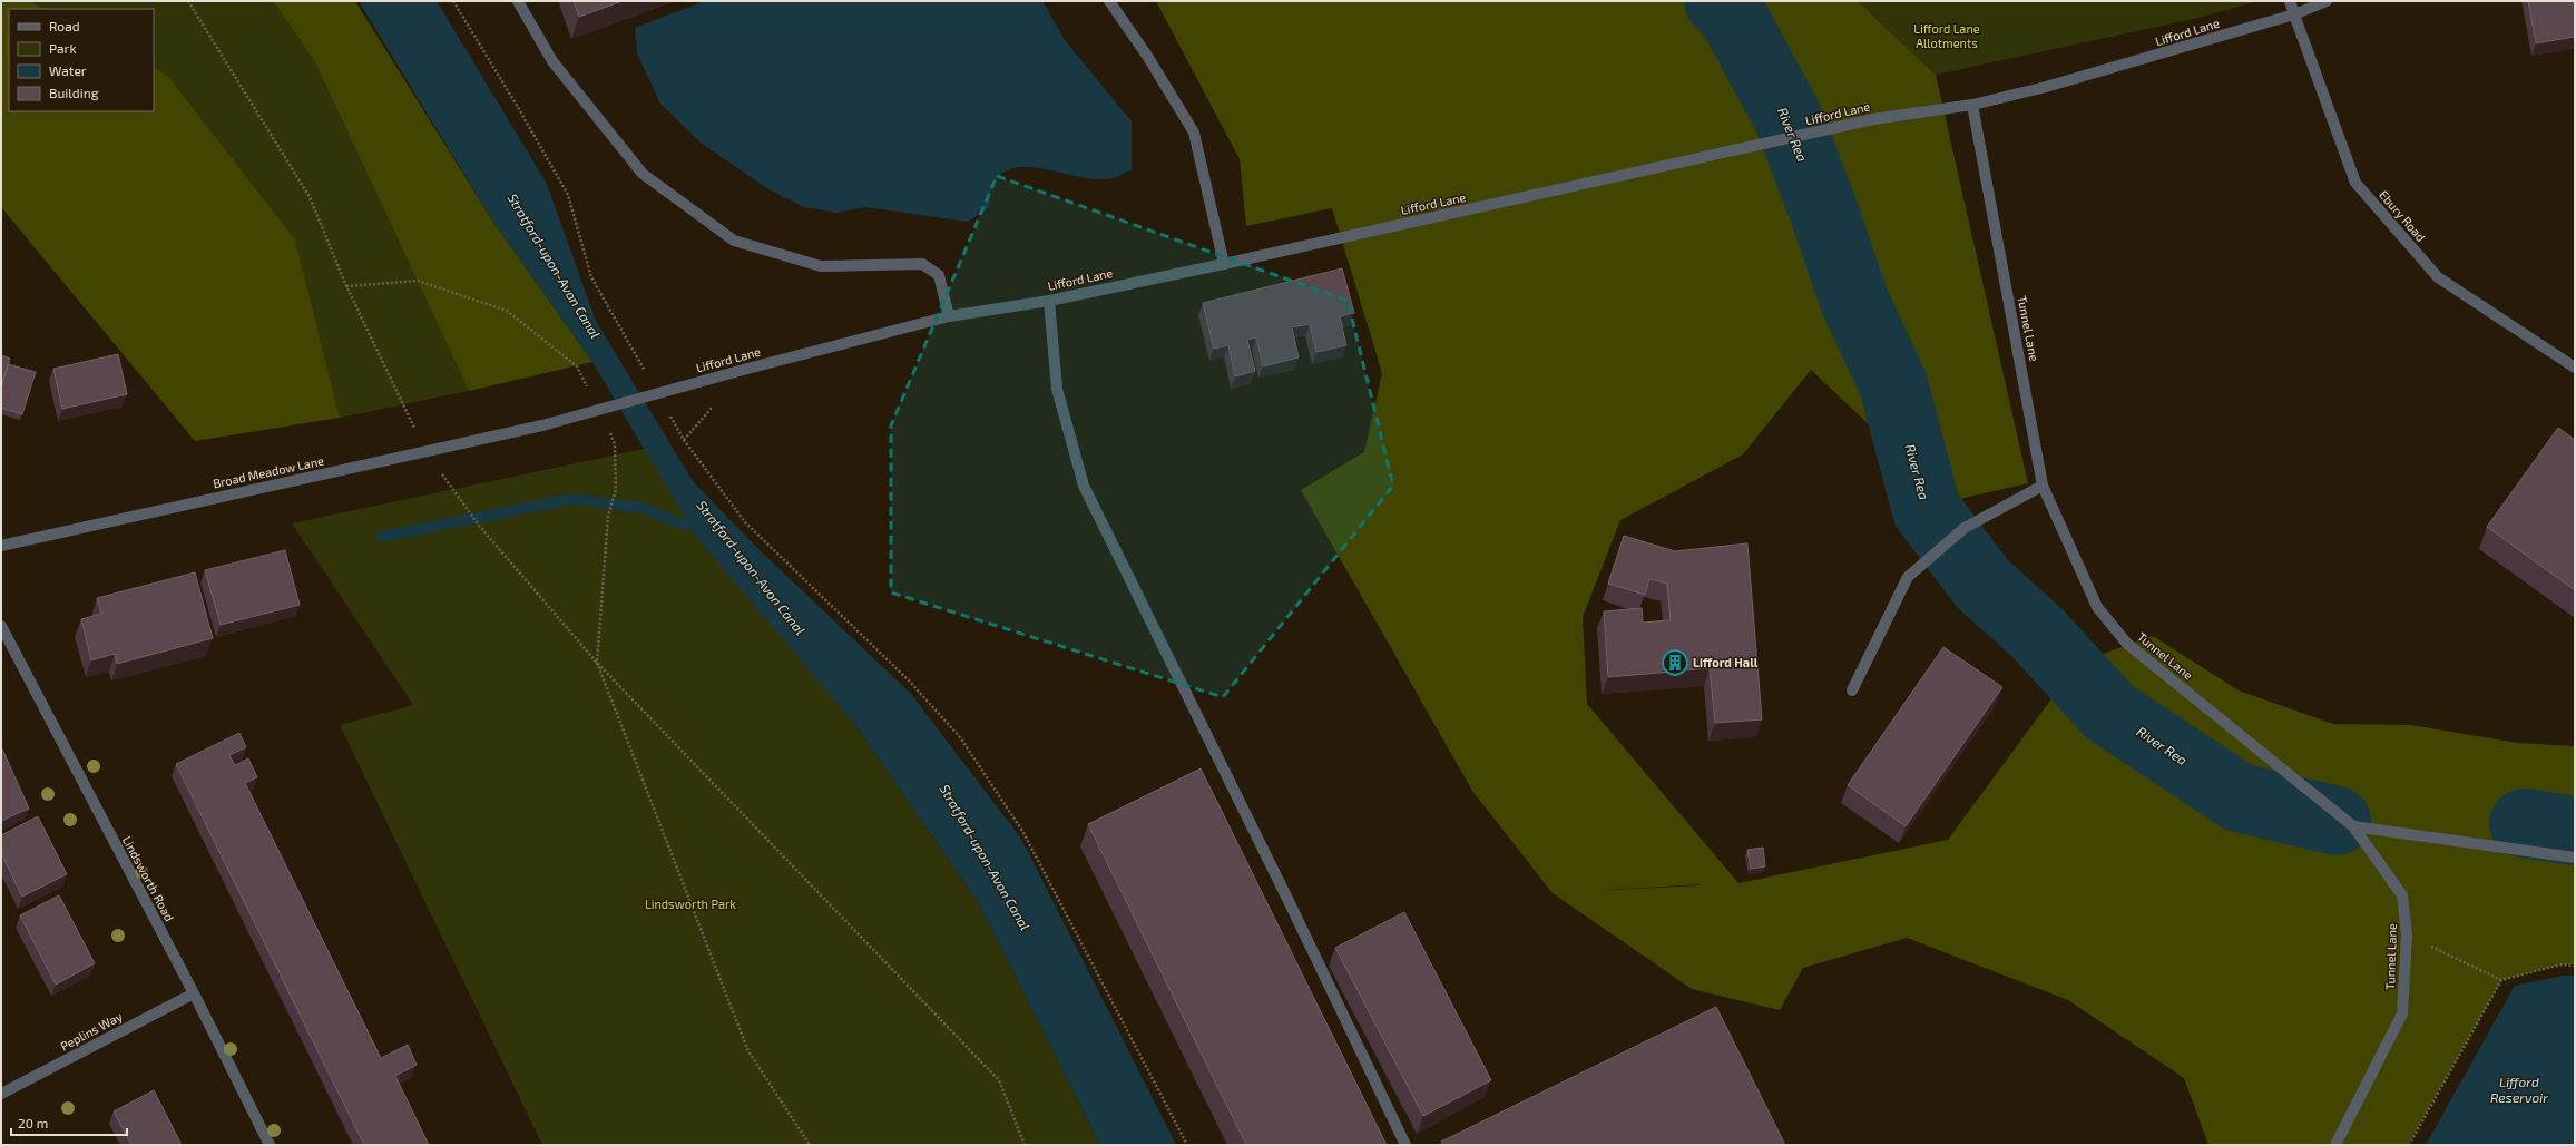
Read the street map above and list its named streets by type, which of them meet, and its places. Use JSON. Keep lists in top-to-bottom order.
{
  "streets": {
    "street": [
      "Lifford Lane",
      "Ebury Road",
      "Tunnel Lane",
      "Broad Meadow Lane",
      "Lindsworth Road",
      "Peplins Way"
    ]
  },
  "crossings": [
    ["Lifford Lane", "Ebury Road"],
    ["Lifford Lane", "Tunnel Lane"],
    ["Lifford Lane", "Broad Meadow Lane"],
    ["Lindsworth Road", "Peplins Way"]
  ],
  "water": ["River Rea", "Stratford-upon-Avon Canal", "Lifford Reservoir"],
  "parks": ["Lifford Lane Allotments", "Lindsworth Park"],
  "places": {
    "building": ["Lifford Hall"]
  },
  "legend": [
    "Road",
    "Park",
    "Water",
    "Building"
  ],
  "scale_bar": "20 m"
}
